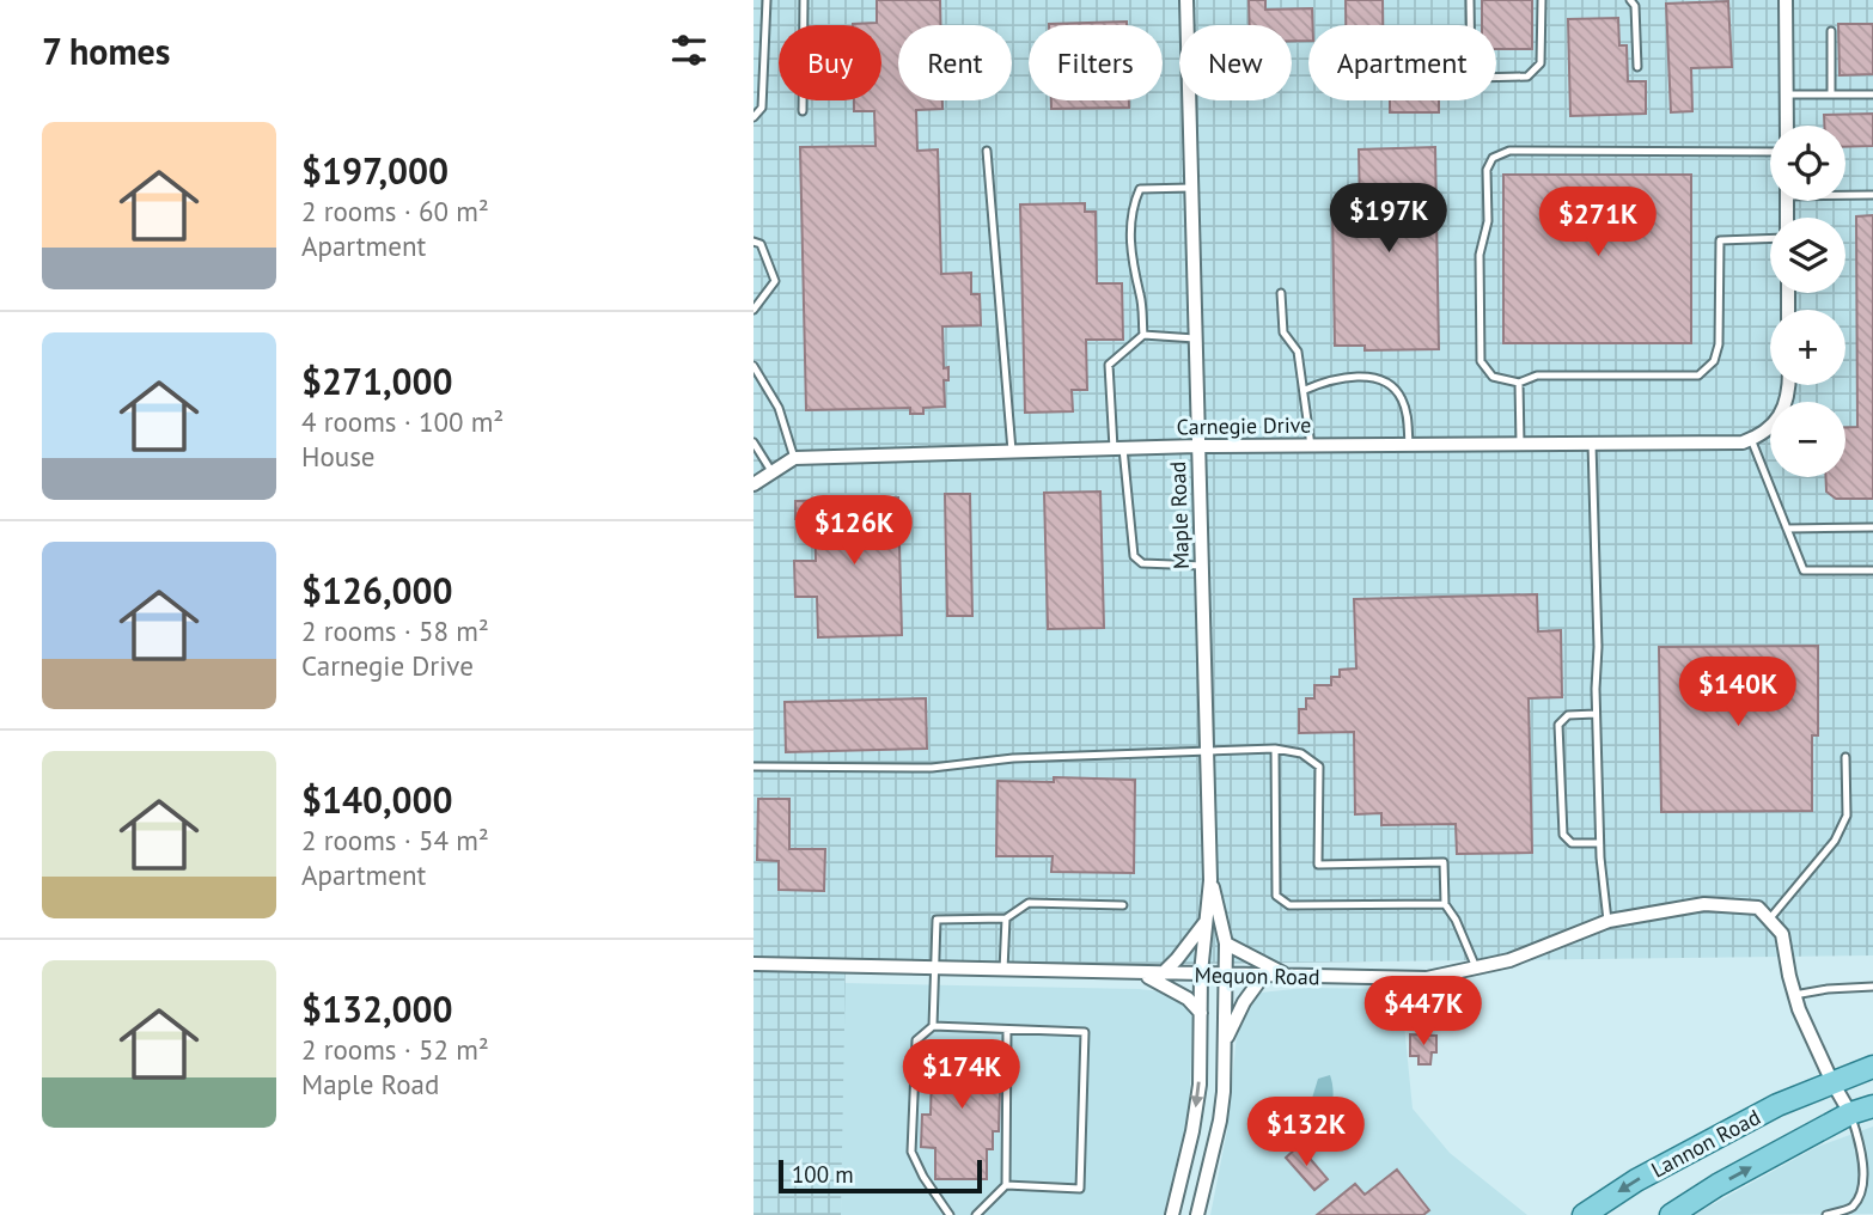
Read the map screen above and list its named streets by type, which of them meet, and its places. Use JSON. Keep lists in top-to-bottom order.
{
  "streets": {
    "main road": ["Lannon Road"],
    "street": ["Carnegie Drive", "Maple Road", "Mequon Road"]
  },
  "crossings": [
    ["Carnegie Drive", "Maple Road"],
    ["Maple Road", "Mequon Road"]
  ],
  "scale_bar": "100 m",
  "page": {
    "heading": "7 homes",
    "chip": [
      "Buy",
      "Rent",
      "Filters",
      "New",
      "Apartment"
    ],
    "list": [
      {
        "name": "$197,000",
        "note": "2 rooms · 60 m² · Apartment"
      },
      {
        "name": "$271,000",
        "note": "4 rooms · 100 m² · House"
      },
      {
        "name": "$126,000",
        "note": "2 rooms · 58 m² · Carnegie Drive"
      },
      {
        "name": "$140,000",
        "note": "2 rooms · 54 m² · Apartment"
      },
      {
        "name": "$132,000",
        "note": "2 rooms · 52 m² · Maple Road"
      }
    ],
    "map_buttons": ["+", "−"],
    "price": [
      "$197K",
      "$271K",
      "$126K",
      "$140K",
      "$447K",
      "$174K",
      "$132K"
    ],
    "scale": "100 m"
  }
}
